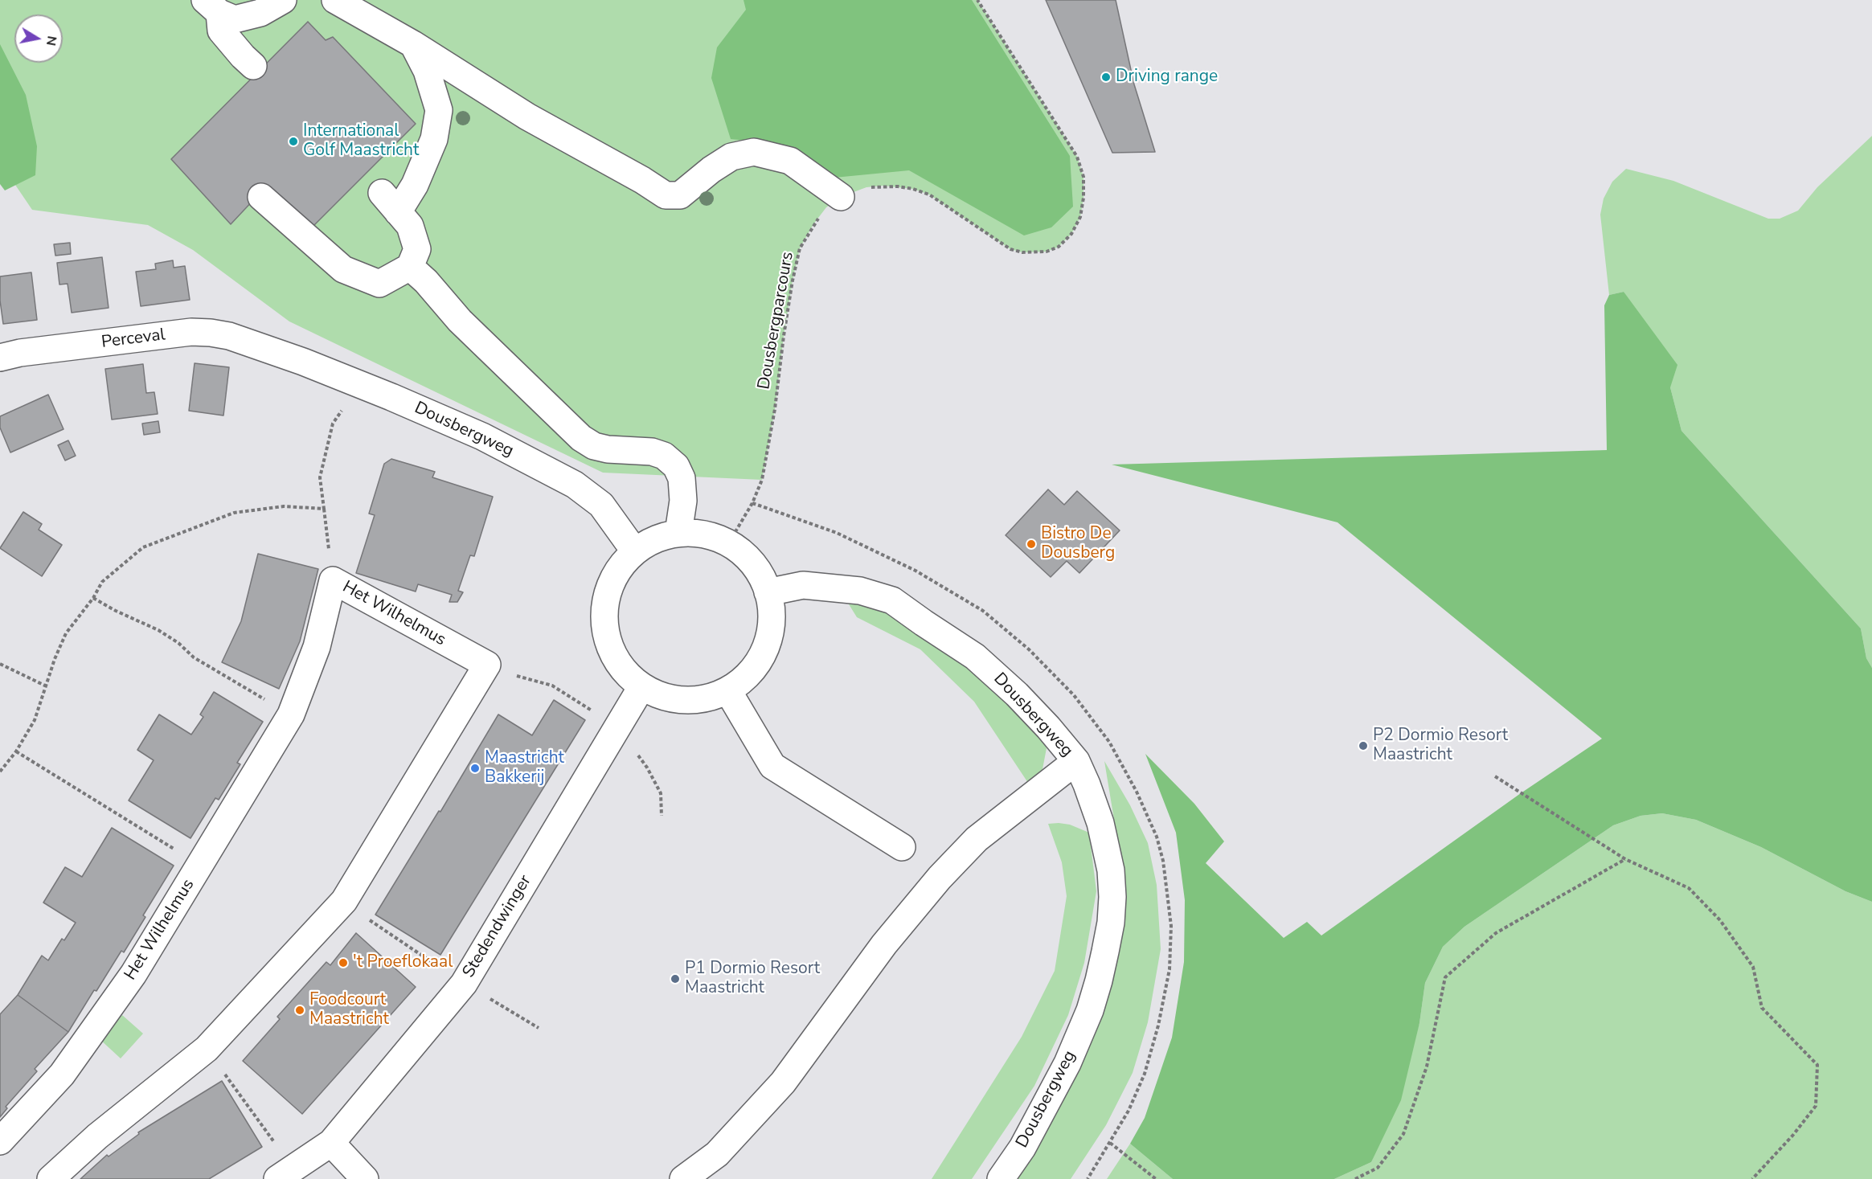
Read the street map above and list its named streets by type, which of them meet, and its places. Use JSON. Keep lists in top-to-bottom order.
{
  "streets": {
    "street": [
      "Perceval",
      "Dousbergweg",
      "Het Wilhelmus",
      "Stedendwinger"
    ],
    "path": ["Dousbergparcours"]
  },
  "crossings": [
    ["Dousbergparcours", "Dousbergweg"],
    ["Dousbergparcours", "Stedendwinger"],
    ["Perceval", "Dousbergweg"],
    ["Dousbergweg", "Stedendwinger"]
  ],
  "places": [
    "Driving range",
    "International Golf Maastricht",
    "Bistro De Dousberg",
    "P2 Dormio Resort Maastricht",
    "Maastricht Bakkerij",
    "'t Proeflokaal",
    "P1 Dormio Resort Maastricht",
    "Foodcourt Maastricht"
  ],
  "north": "right"
}
